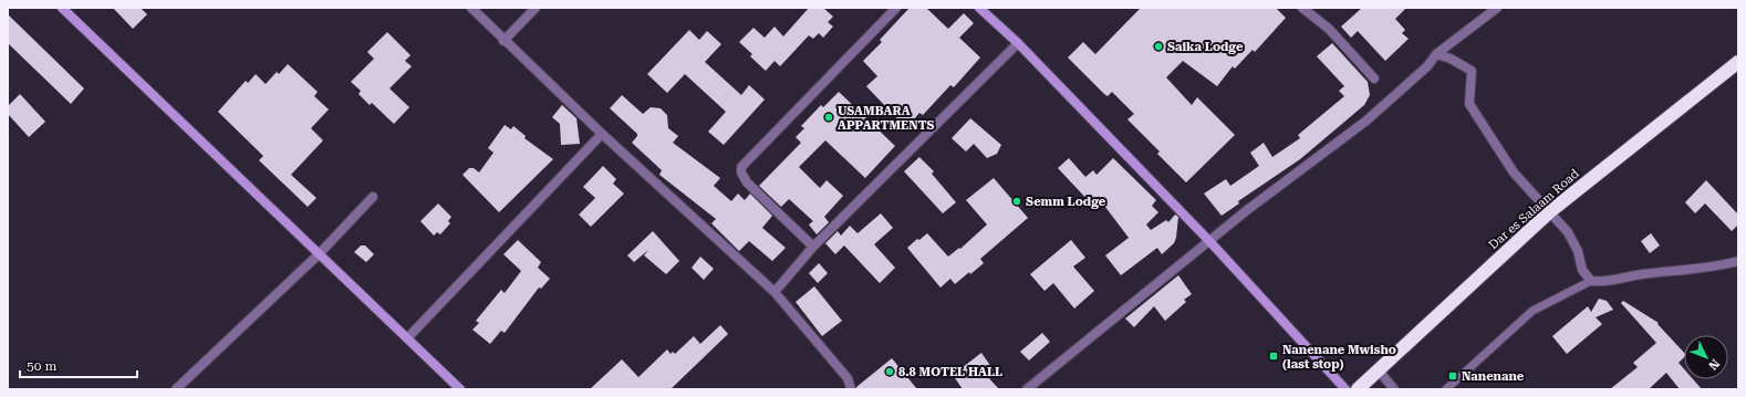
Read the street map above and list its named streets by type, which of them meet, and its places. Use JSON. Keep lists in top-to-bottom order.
{
  "streets": {
    "highway": ["Dar es Salaam Road"]
  },
  "places": {
    "other": [
      "Saika Lodge",
      "USAMBARA APPARTMENTS",
      "Semm Lodge",
      "8.8 MOTEL HALL"
    ],
    "transit": ["Nanenane Mwisho (last stop)", "Nanenane"]
  },
  "scale_bar": "50 m",
  "north": "bottom right"
}
